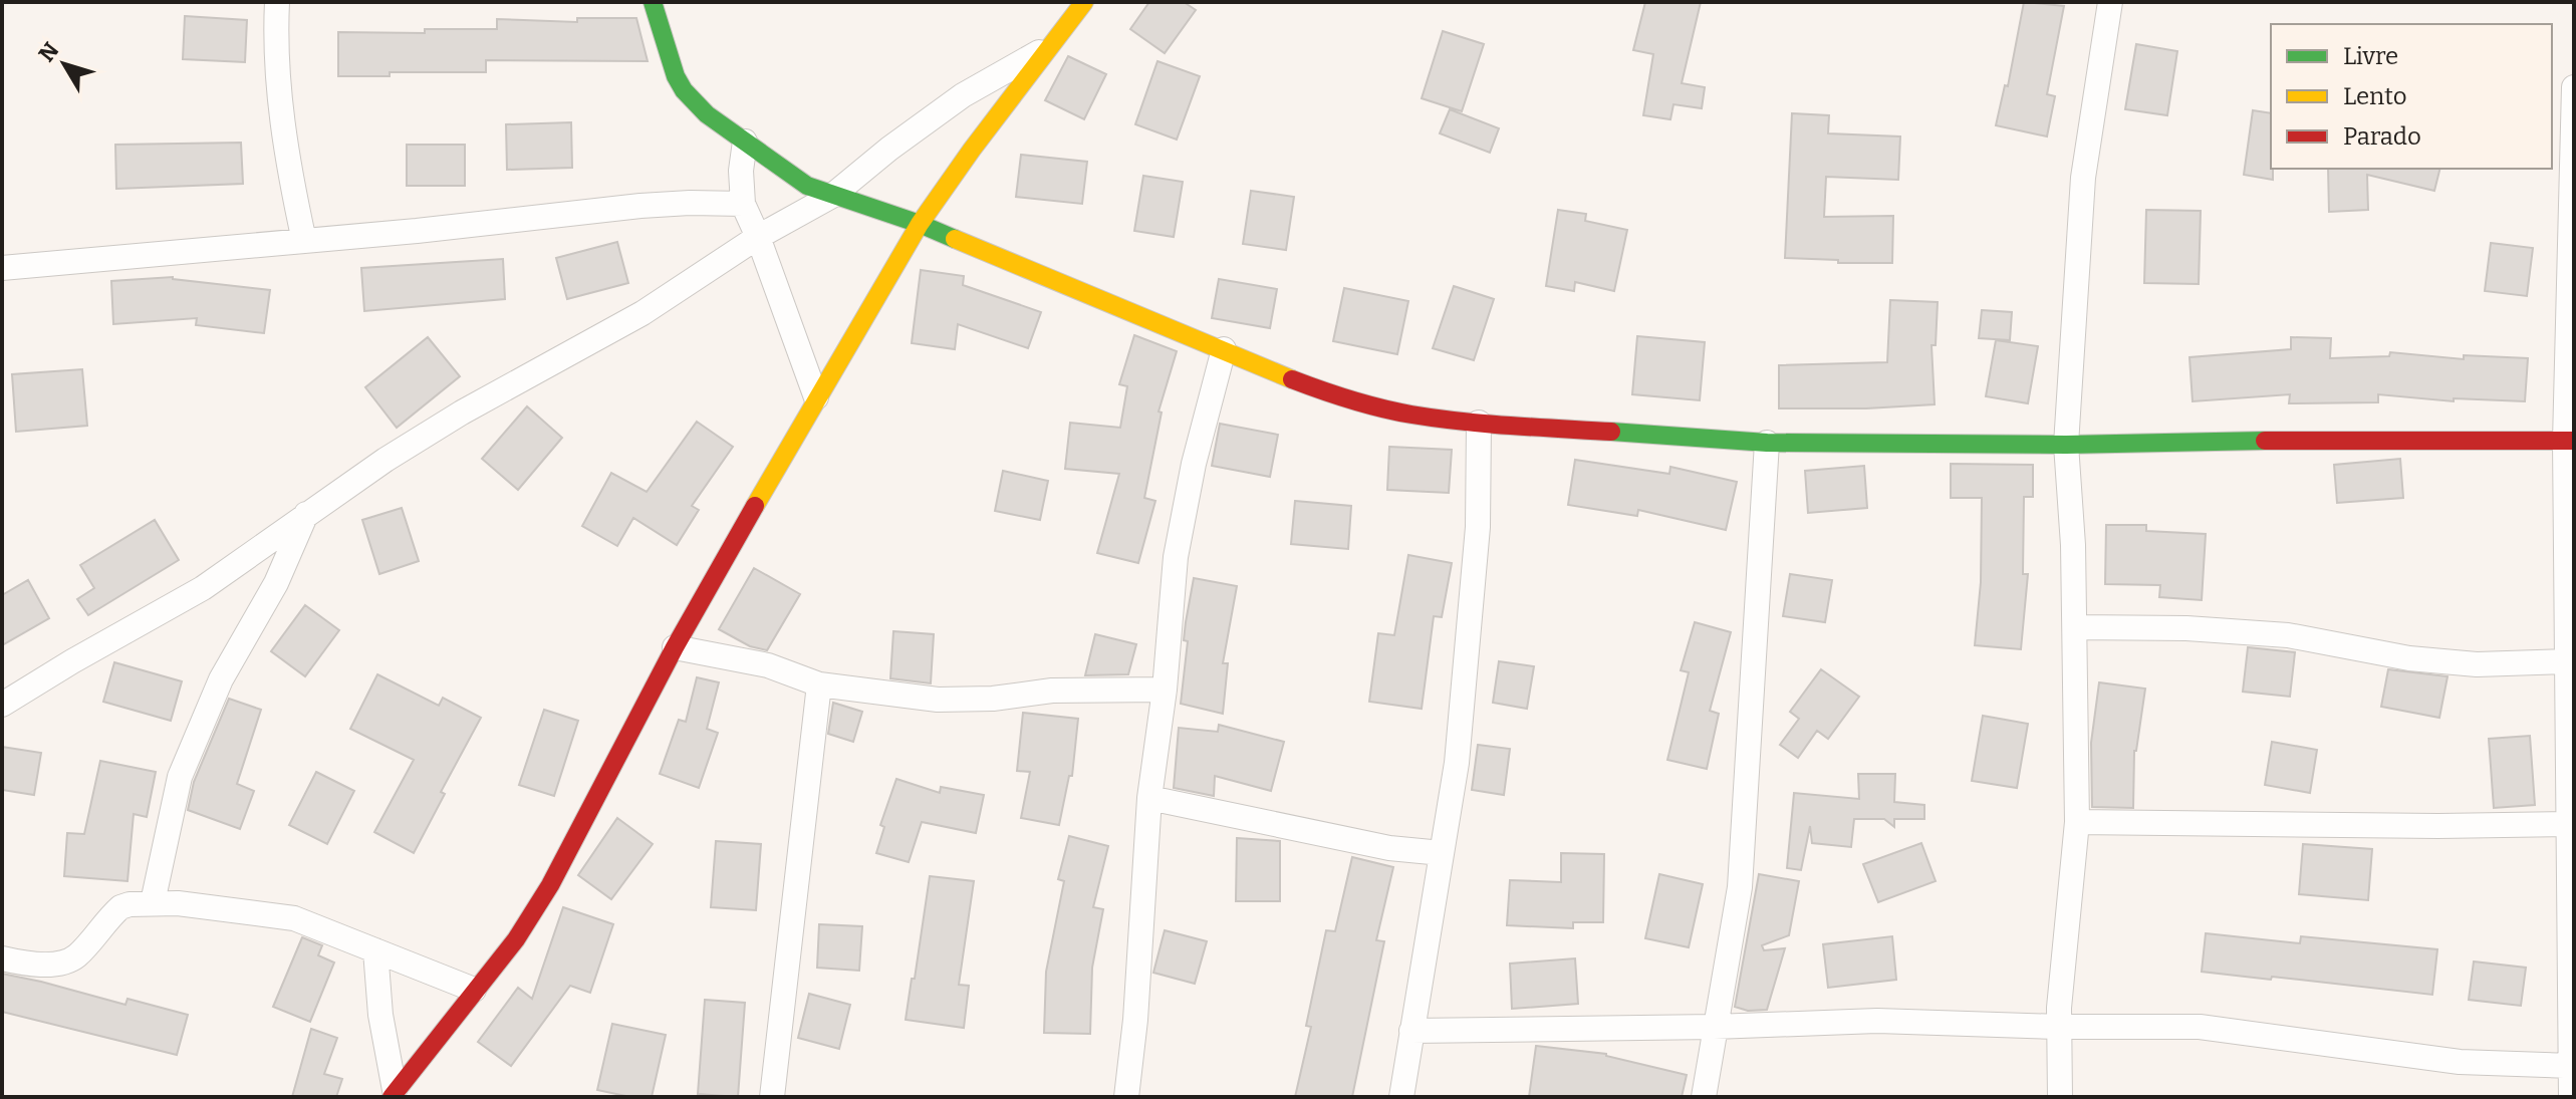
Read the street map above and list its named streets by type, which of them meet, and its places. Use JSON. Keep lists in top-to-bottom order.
{
  "legend": ["Livre", "Lento", "Parado"],
  "north": "top left"
}
